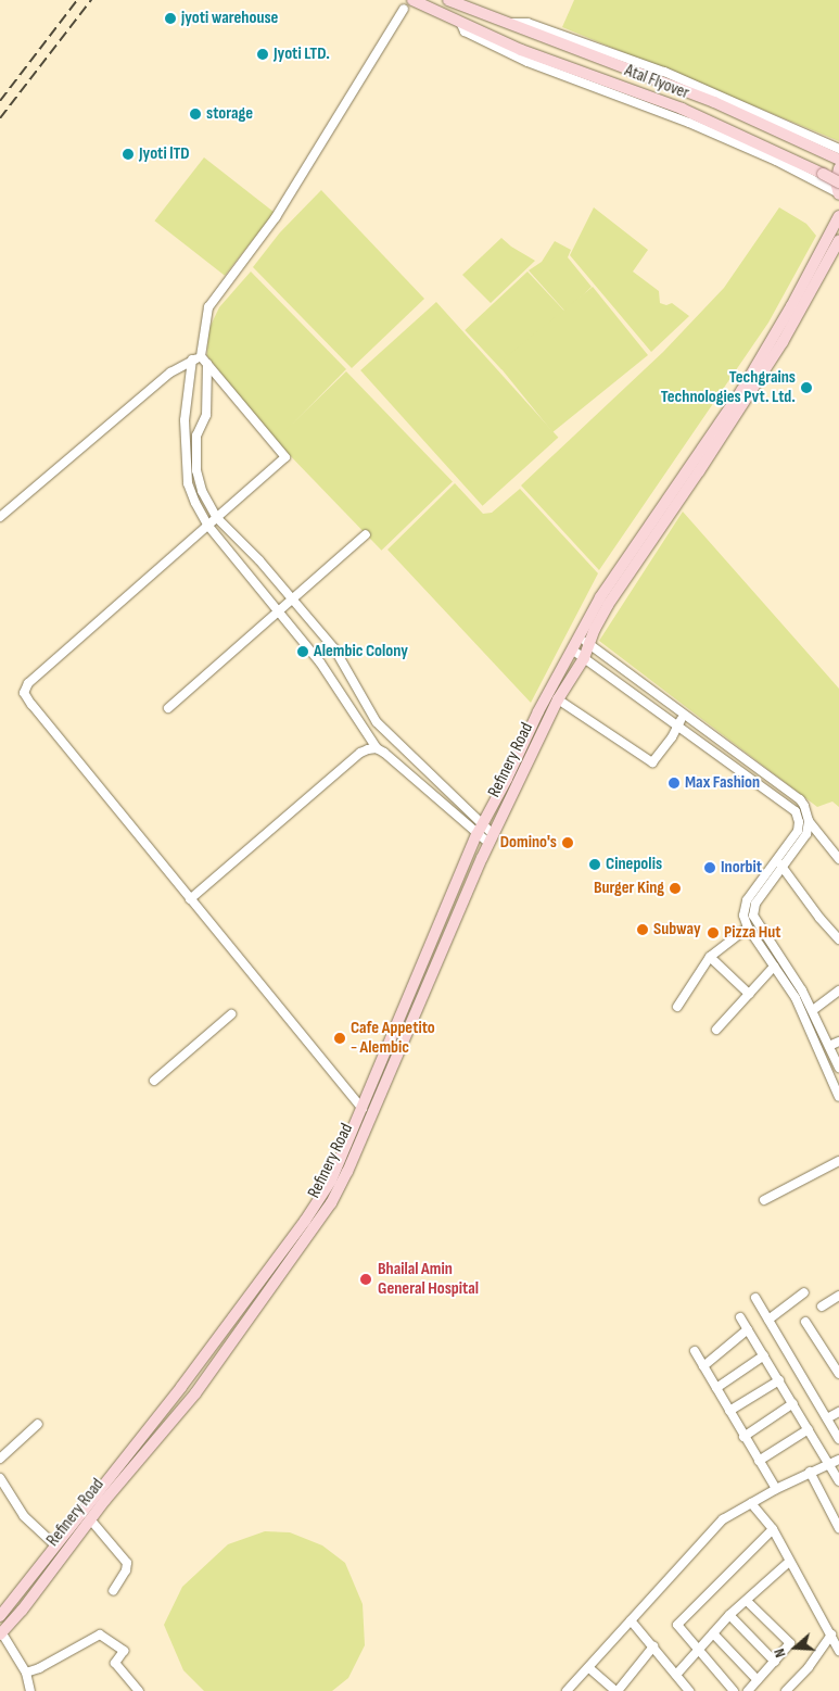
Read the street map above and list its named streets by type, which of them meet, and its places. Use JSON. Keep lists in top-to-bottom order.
{
  "streets": {
    "main road": ["Atal Flyover", "Refinery Road"]
  },
  "places": [
    "jyoti warehouse",
    "Jyoti LTD.",
    "storage",
    "Jyoti lTD",
    "Techgrains Technologies Pvt. Ltd.",
    "Alembic Colony",
    "Max Fashion",
    "Domino's",
    "Cinepolis",
    "Inorbit",
    "Burger King",
    "Subway",
    "Pizza Hut",
    "Cafe Appetito - Alembic",
    "Bhailal Amin General Hospital"
  ],
  "north": "left"
}
